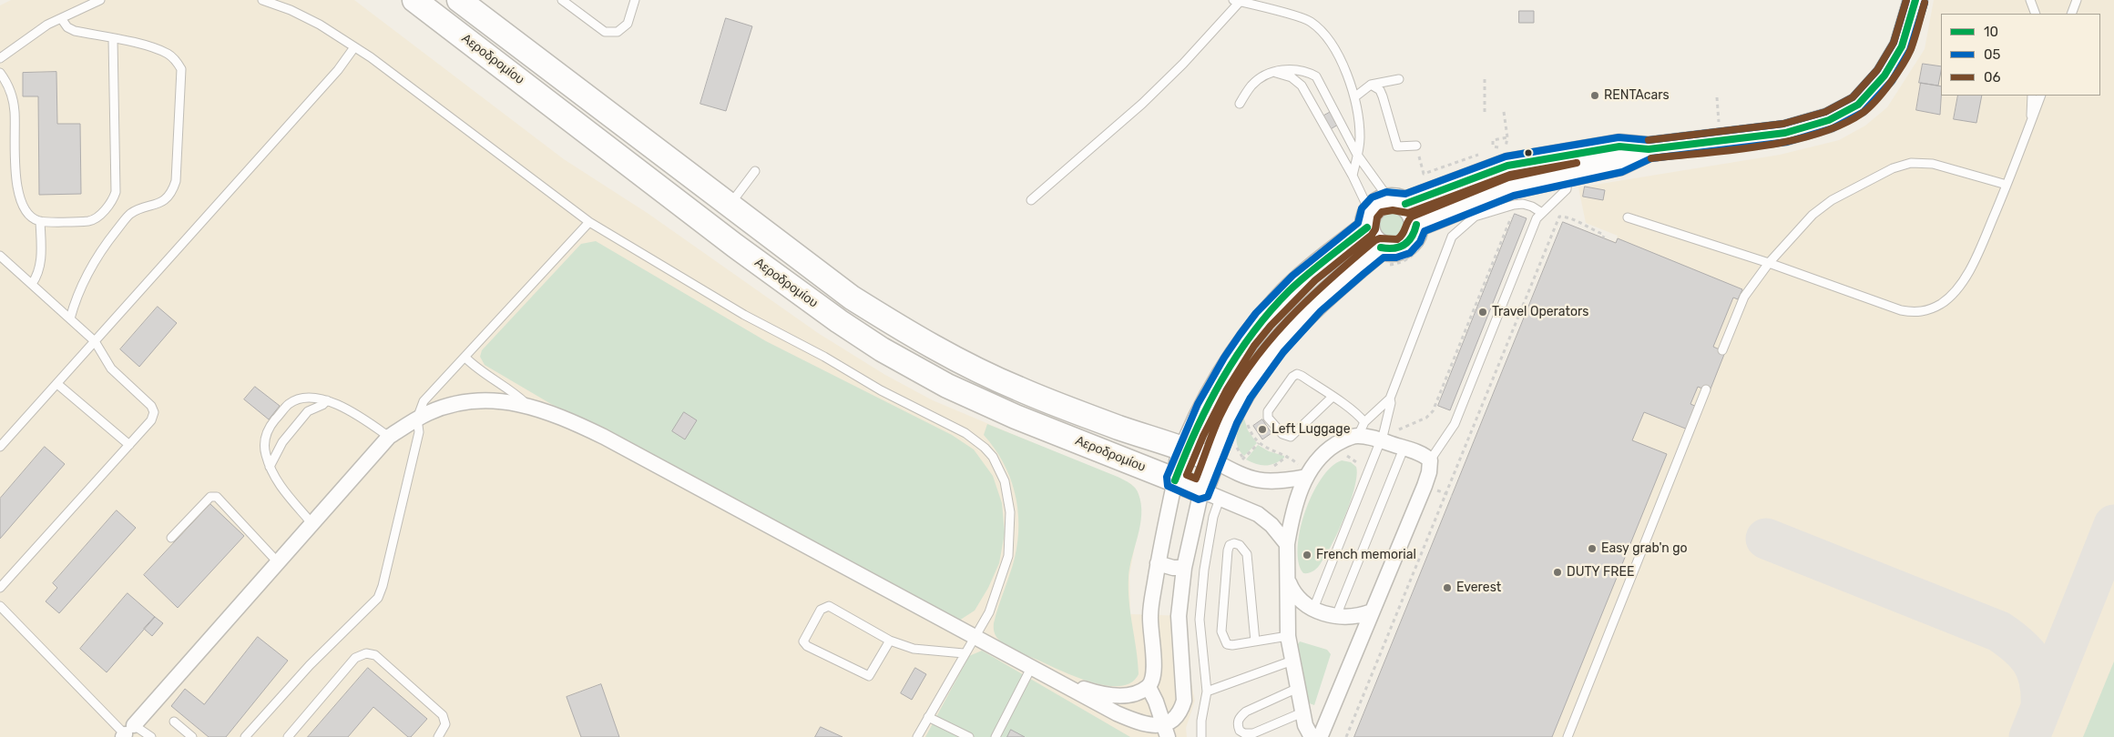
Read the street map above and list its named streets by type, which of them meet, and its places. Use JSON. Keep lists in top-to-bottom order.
{
  "streets": {
    "main road": ["Αεροδρομίου"]
  },
  "places": [
    "RENTAcars",
    "Travel Operators",
    "Left Luggage",
    "Easy grab'n go",
    "French memorial",
    "DUTY FREE",
    "Everest"
  ],
  "lines": ["transit line 10", "transit line 05", "transit line 06"],
  "legend": ["10", "05", "06"]
}
